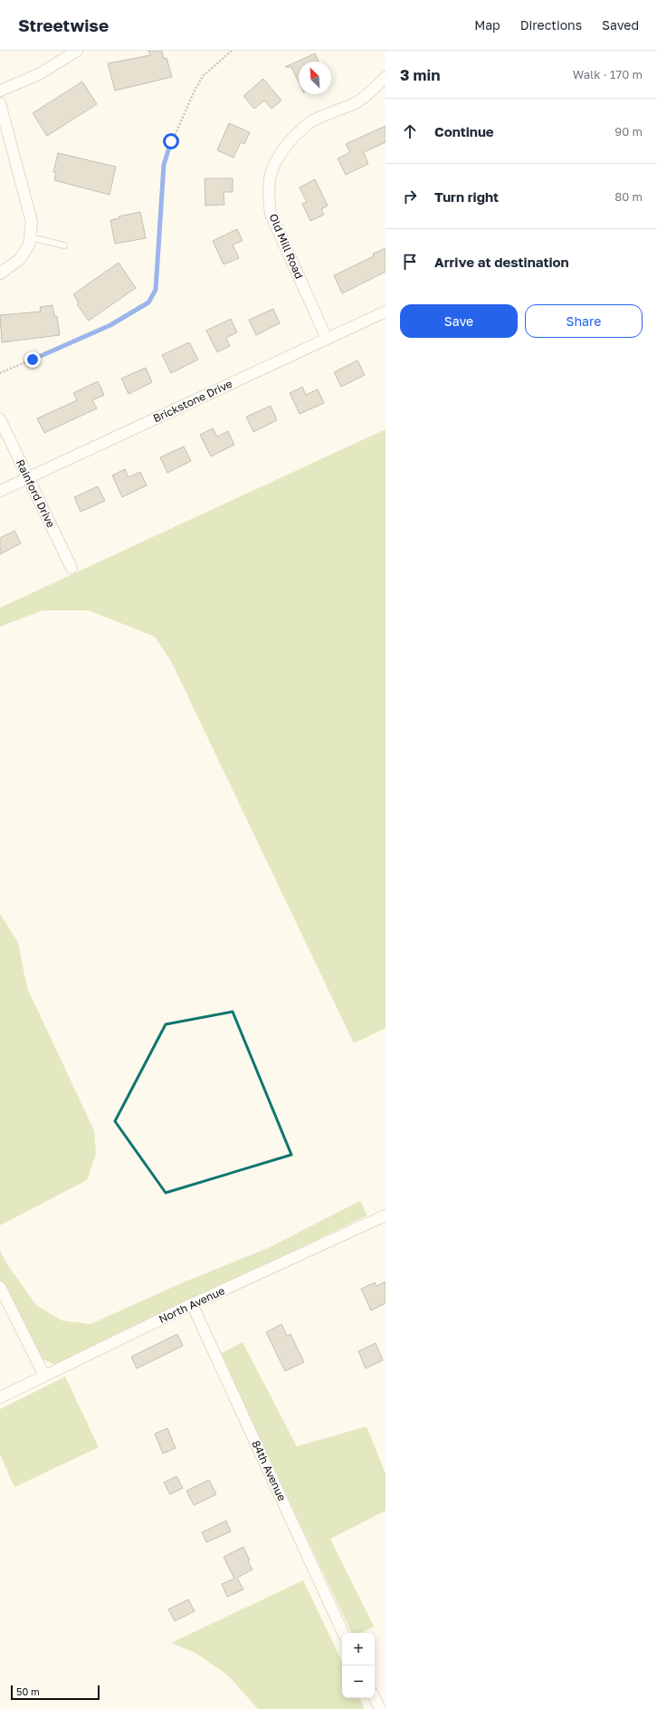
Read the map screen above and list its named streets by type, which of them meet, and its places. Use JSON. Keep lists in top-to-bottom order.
{
  "streets": {
    "street": [
      "Old Mill Road",
      "Brickstone Drive",
      "Rainford Drive",
      "North Avenue",
      "84th Avenue"
    ]
  },
  "crossings": [
    ["Old Mill Road", "Brickstone Drive"],
    ["Brickstone Drive", "Rainford Drive"],
    ["North Avenue", "84th Avenue"]
  ],
  "scale_bar": "50 m",
  "north": "top left",
  "page": {
    "header": "Streetwise",
    "nav": ["Map", "Directions", "Saved"],
    "heading": ["3 min", "Walk · 170 m"],
    "list": [
      ["Continue", "90 m"],
      ["Turn right", "80 m"],
      "Arrive at destination"
    ],
    "buttons": ["Save", "Share"],
    "map_buttons": ["+", "−"],
    "scale": "50 m"
  }
}
